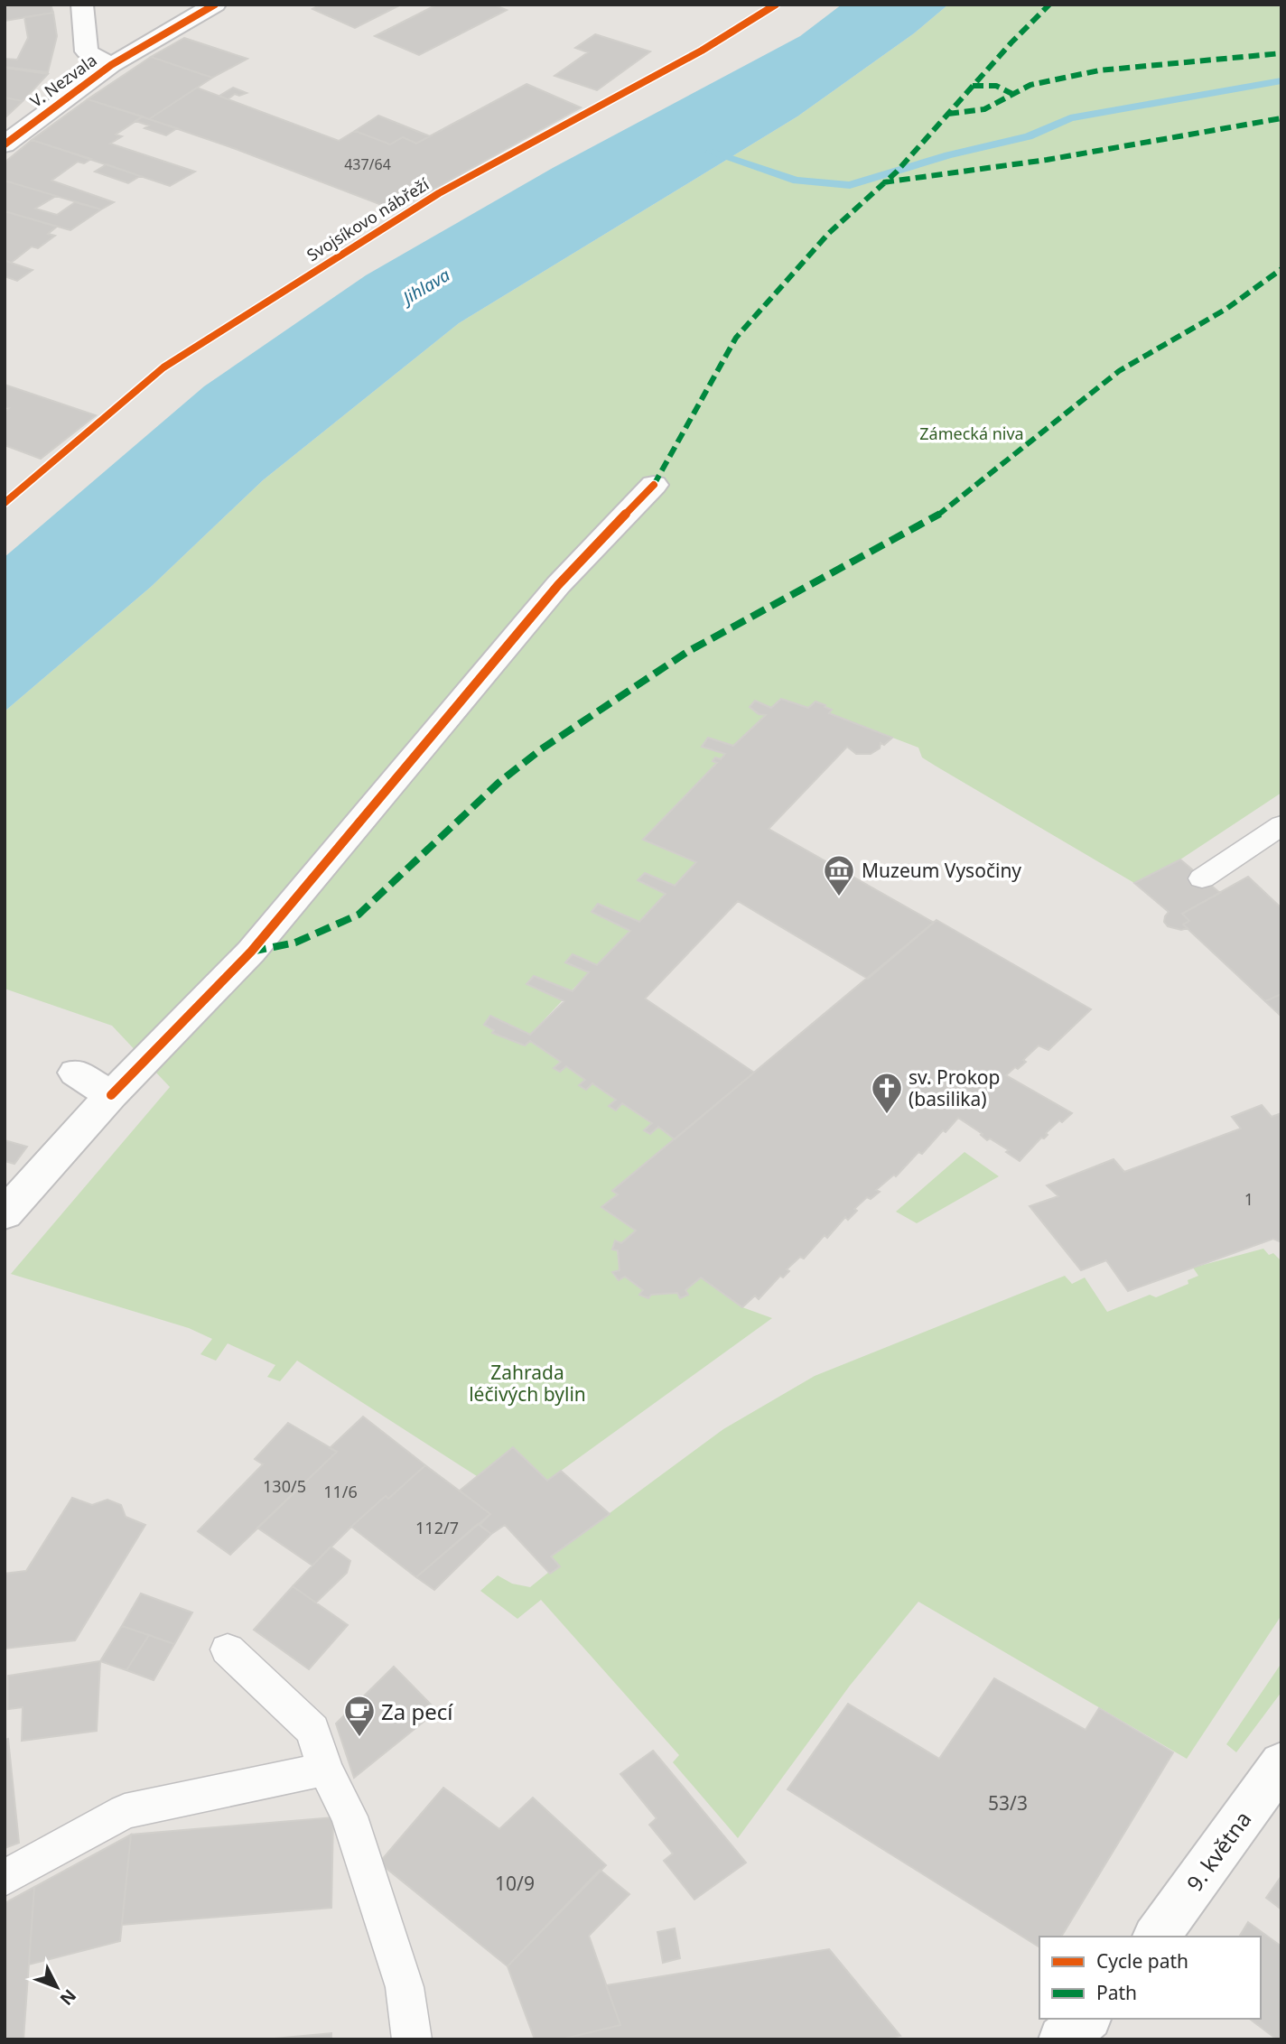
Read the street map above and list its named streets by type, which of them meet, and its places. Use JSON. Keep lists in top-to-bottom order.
{
  "streets": {
    "street": ["V. Nezvala", "9. května"],
    "cycle path": ["Svojsíkovo nábřeží"]
  },
  "water": ["Jihlava"],
  "parks": ["Zámecká niva", "Zahrada léčivých bylin"],
  "places": {
    "museum": ["Muzeum Vysočiny"],
    "church": ["sv. Prokop (basilika)"],
    "cafe": ["Za pecí"]
  },
  "house_numbers": [
    "437/64",
    "1",
    "130/5",
    "11/6",
    "112/7",
    "53/3",
    "10/9"
  ],
  "legend": ["Cycle path", "Path"],
  "north": "bottom right"
}
